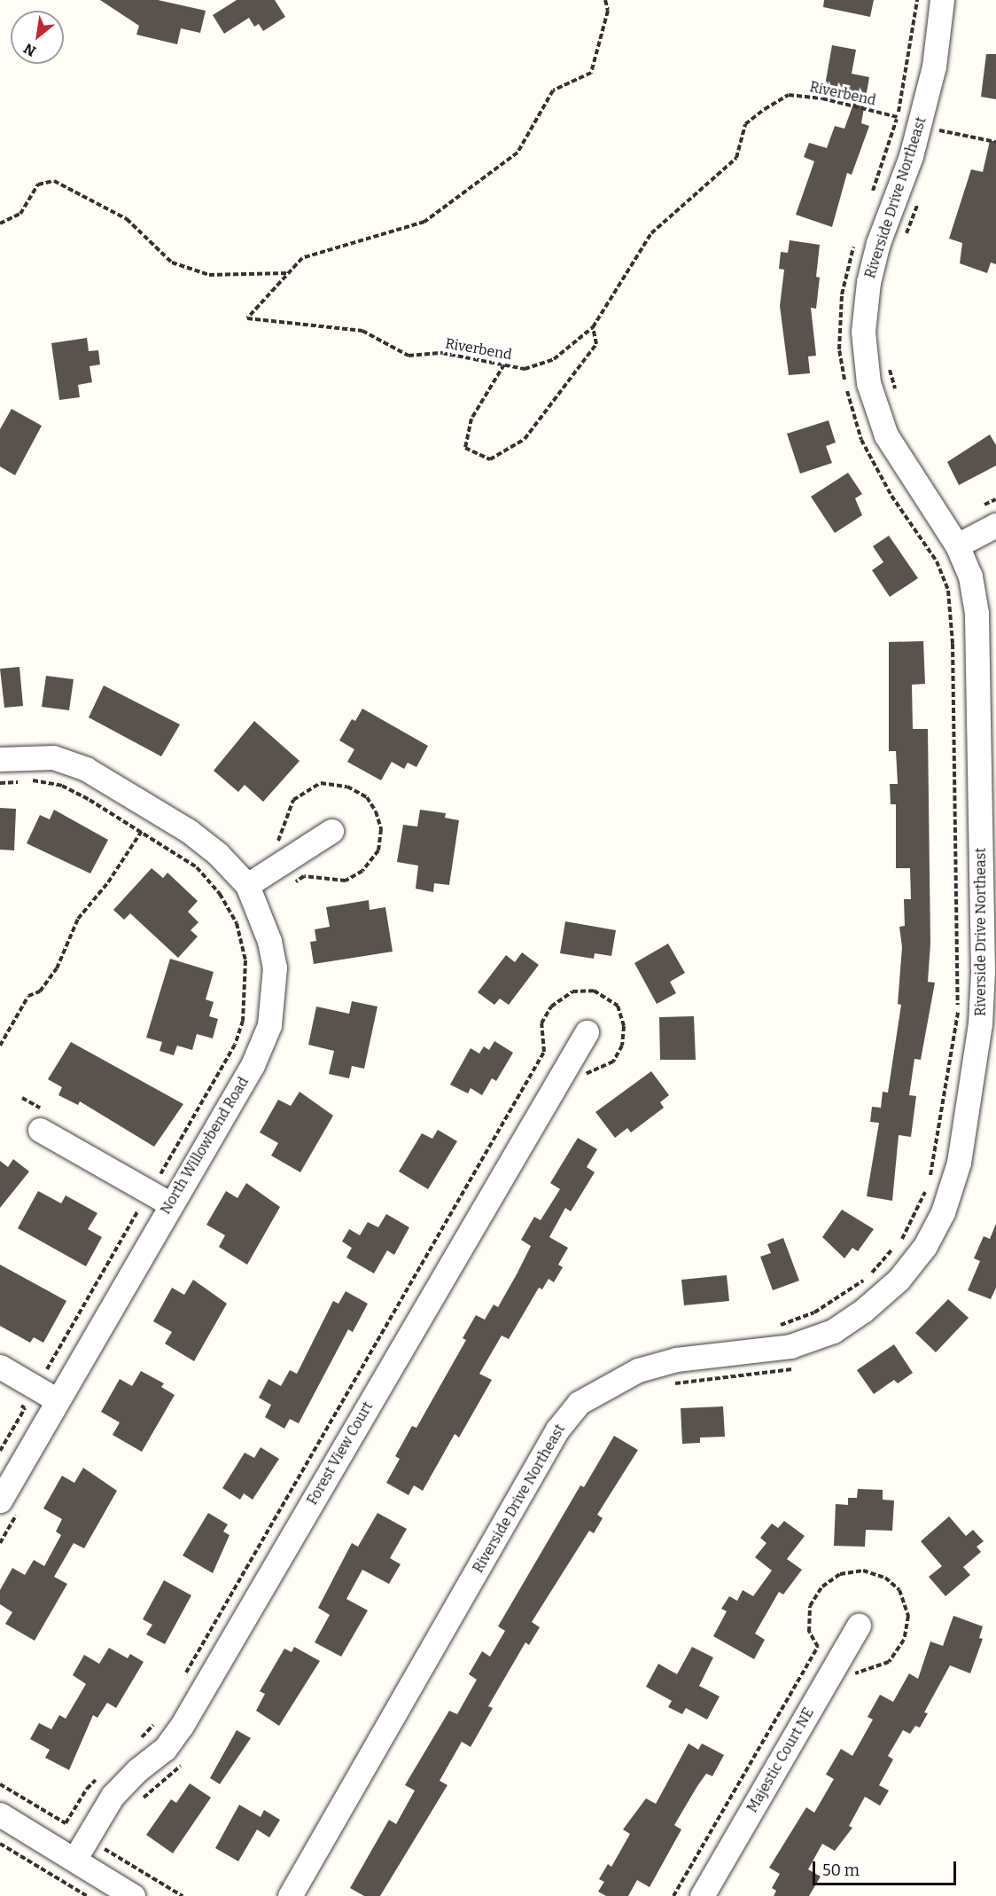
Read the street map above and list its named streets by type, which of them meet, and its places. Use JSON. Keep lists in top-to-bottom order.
{
  "streets": {
    "street": [
      "Riverside Drive Northeast",
      "North Willowbend Road",
      "Forest View Court",
      "Majestic Court NE"
    ],
    "path": ["Riverbend"]
  },
  "crossings": [
    ["Riverbend", "Riverside Drive Northeast"]
  ],
  "scale_bar": "50 m",
  "north": "bottom left"
}
